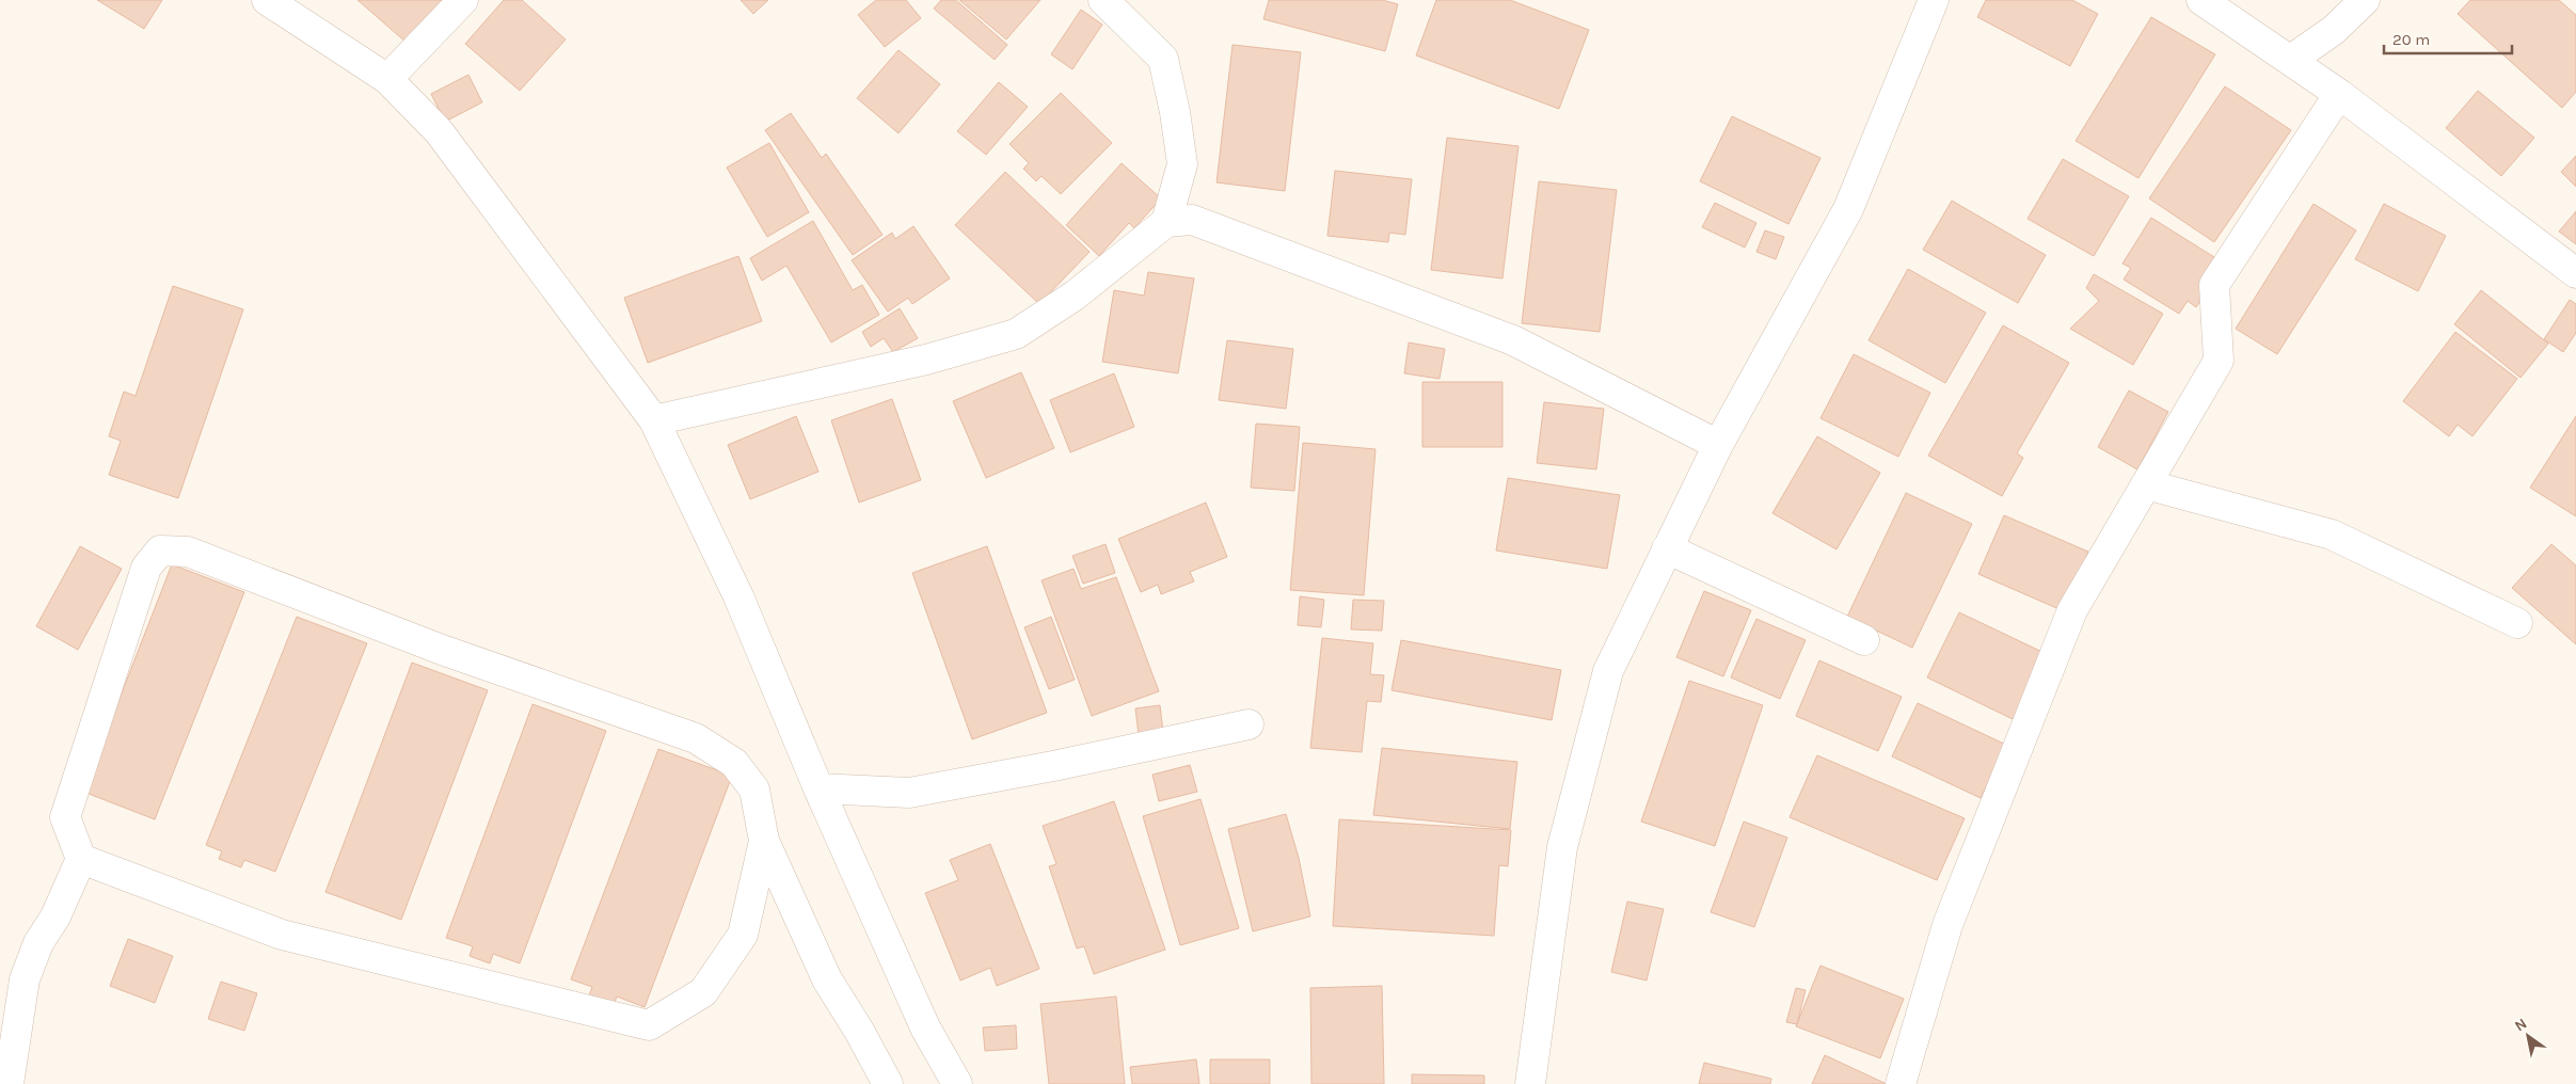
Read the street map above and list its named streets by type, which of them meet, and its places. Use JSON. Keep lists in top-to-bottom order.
{
  "scale_bar": "20 m",
  "north": "top left"
}
